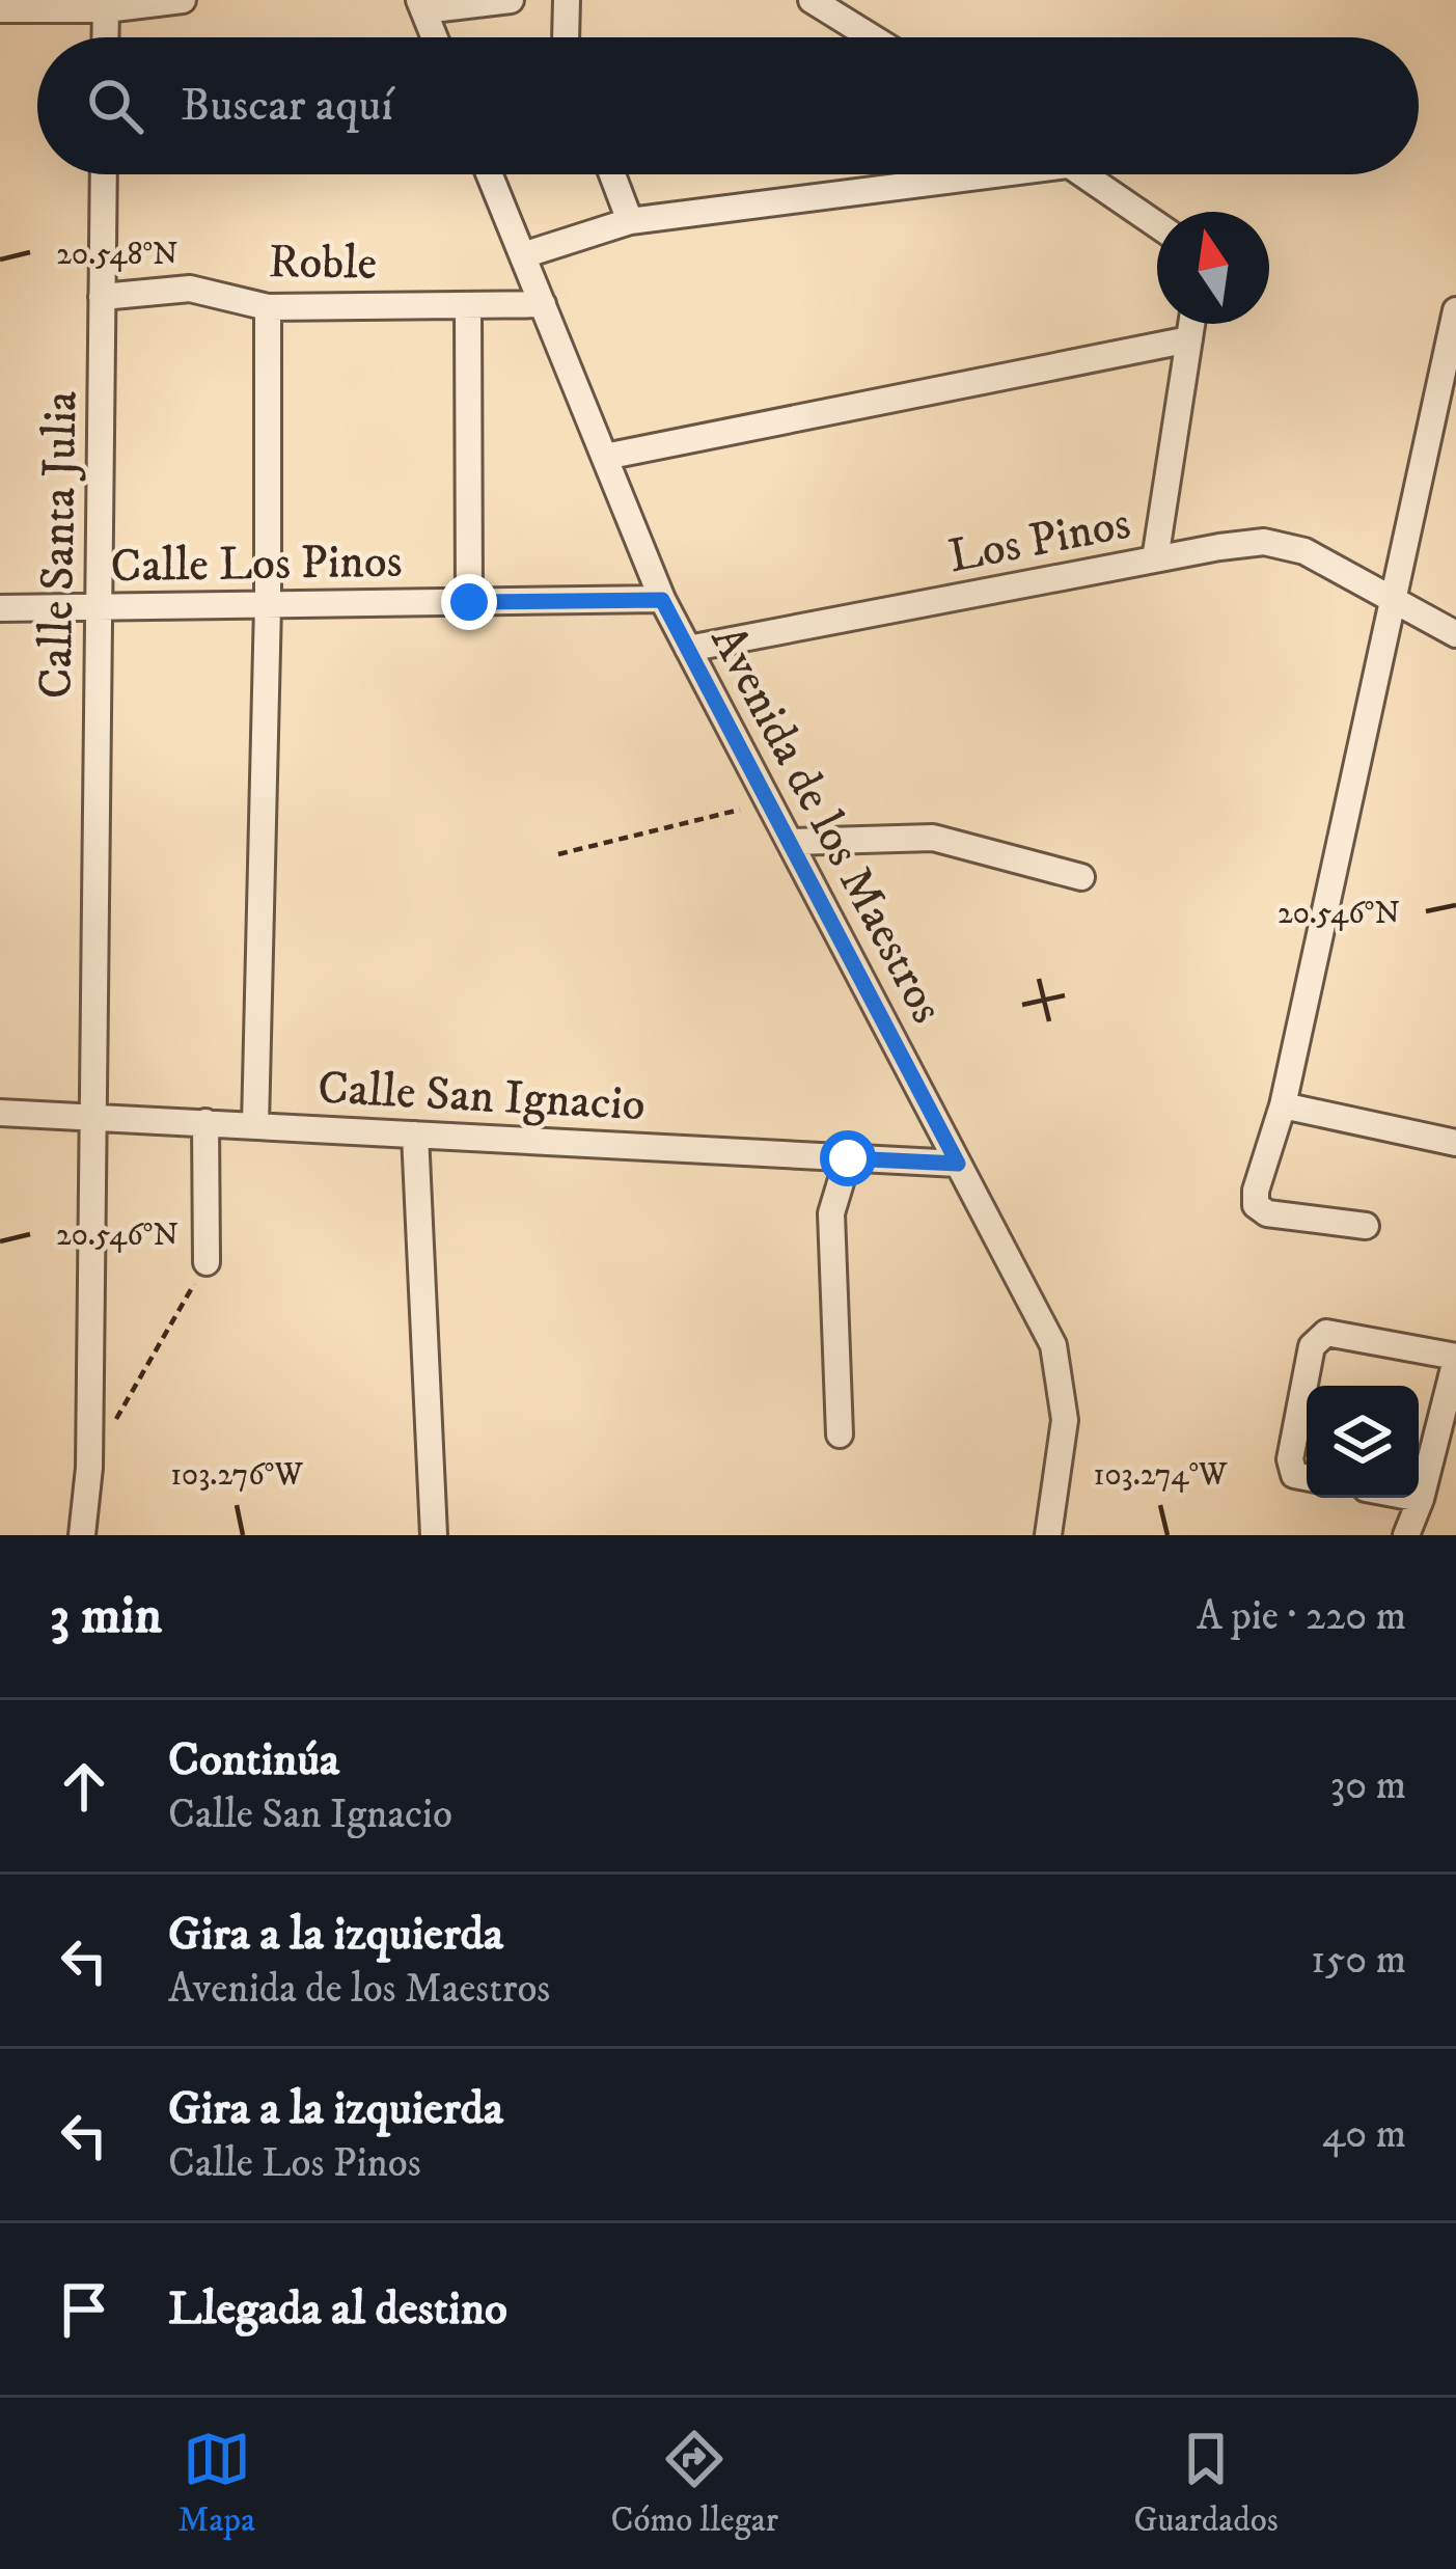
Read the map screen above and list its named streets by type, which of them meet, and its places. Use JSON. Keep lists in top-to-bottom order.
{
  "streets": {
    "street": [
      "Roble",
      "Los Pinos",
      "Calle Santa Julia",
      "Calle Los Pinos",
      "Avenida de los Maestros",
      "Calle San Ignacio"
    ]
  },
  "crossings": [
    ["Roble", "Calle Santa Julia"],
    ["Roble", "Avenida de los Maestros"],
    ["Los Pinos", "Avenida de los Maestros"],
    ["Calle Santa Julia", "Calle Los Pinos"],
    ["Calle Santa Julia", "Calle San Ignacio"],
    ["Calle Los Pinos", "Avenida de los Maestros"],
    ["Avenida de los Maestros", "Calle San Ignacio"]
  ],
  "north": "top",
  "page": {
    "search": "Buscar aquí",
    "heading": ["3 min", "A pie · 220 m"],
    "list": [
      ["Continúa", "Calle San Ignacio", "30 m"],
      ["Gira a la izquierda", "Avenida de los Maestros", "150 m"],
      ["Gira a la izquierda", "Calle Los Pinos", "40 m"],
      "Llegada al destino"
    ],
    "nav": ["Mapa", "Cómo llegar", "Guardados"]
  },
  "coordinates": [
    "20.548°N",
    "20.546°N",
    "103.276°W",
    "103.274°W"
  ]
}
